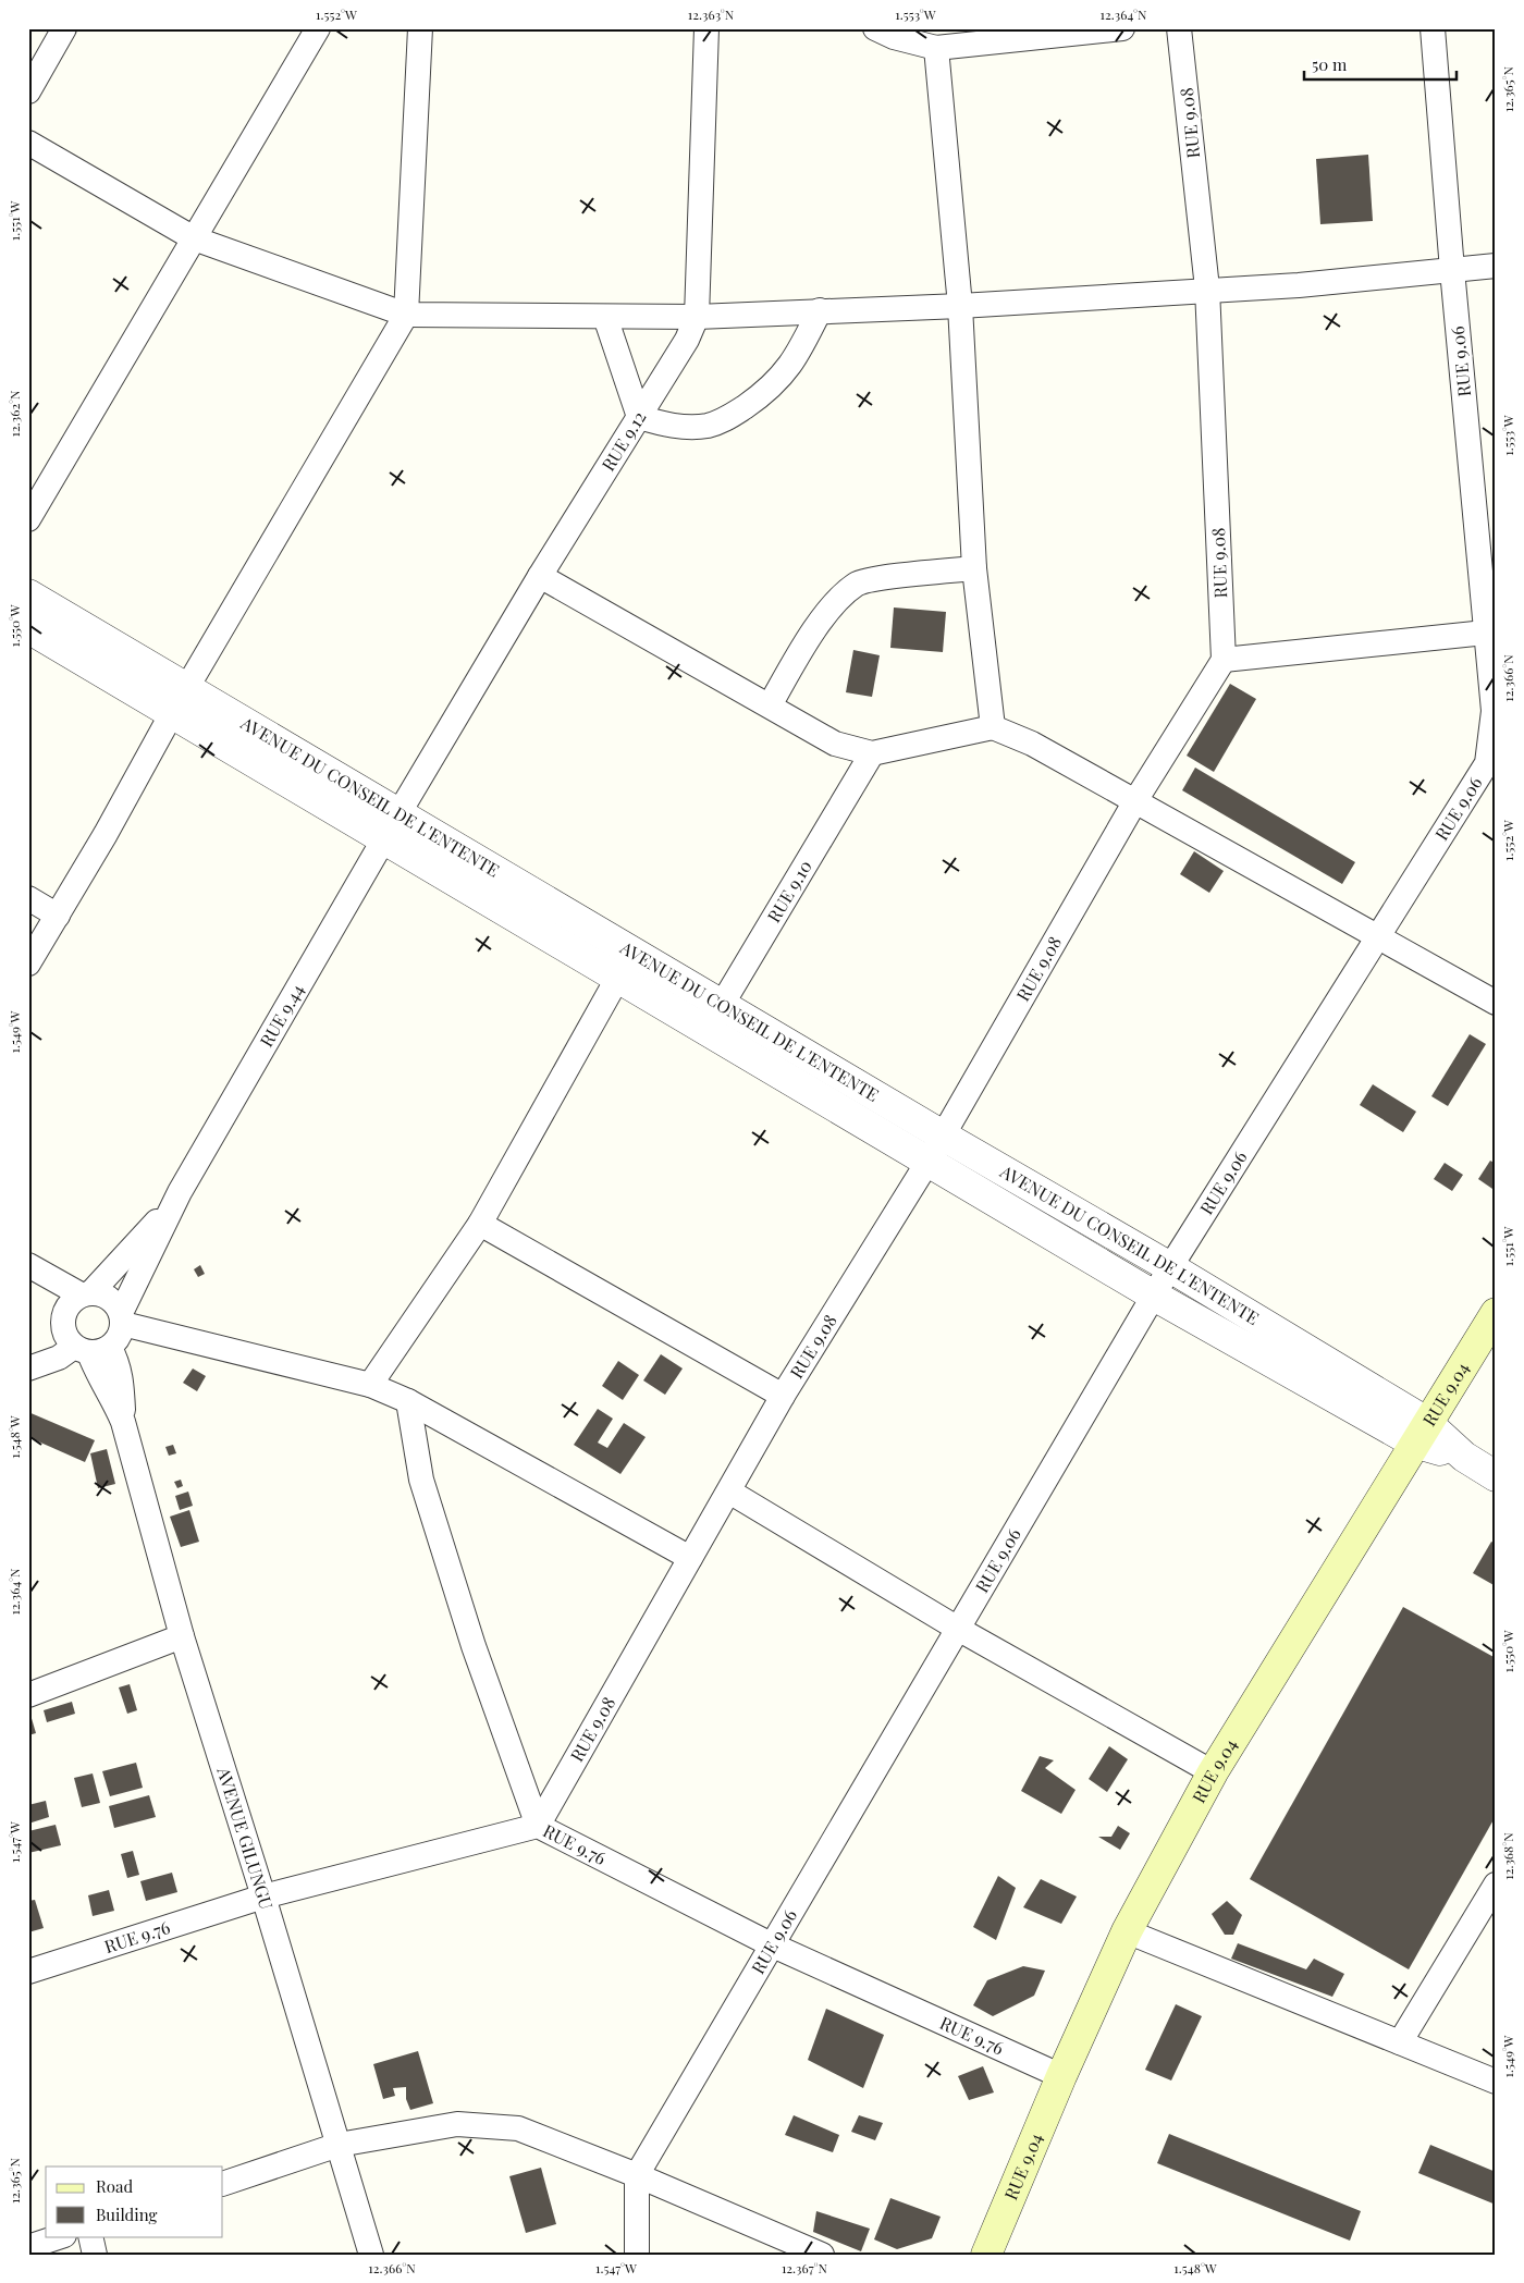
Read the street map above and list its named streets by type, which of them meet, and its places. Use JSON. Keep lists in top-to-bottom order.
{
  "streets": {
    "main road": ["RUE 9.04"],
    "street": [
      "RUE 9.08",
      "RUE 9.06",
      "RUE 9.12",
      "AVENUE DU CONSEIL DE L'ENTENTE",
      "RUE 9.10",
      "RUE 9.44",
      "AVENUE GILUNGU",
      "RUE 9.76"
    ]
  },
  "crossings": [
    ["RUE 9.08", "AVENUE DU CONSEIL DE L'ENTENTE"],
    ["RUE 9.08", "RUE 9.76"],
    ["RUE 9.06", "AVENUE DU CONSEIL DE L'ENTENTE"],
    ["RUE 9.06", "RUE 9.76"],
    ["RUE 9.12", "AVENUE DU CONSEIL DE L'ENTENTE"],
    ["RUE 9.12", "RUE 9.44"],
    ["AVENUE DU CONSEIL DE L'ENTENTE", "RUE 9.10"],
    ["AVENUE DU CONSEIL DE L'ENTENTE", "RUE 9.44"],
    ["AVENUE DU CONSEIL DE L'ENTENTE", "RUE 9.04"],
    ["RUE 9.04", "RUE 9.76"],
    ["AVENUE GILUNGU", "RUE 9.76"]
  ],
  "legend": ["Road", "Building"],
  "scale_bar": "50 m",
  "coordinates": [
    "1.552°W",
    "12.363°N",
    "1.553°W",
    "12.364°N",
    "12.365°N",
    "1.551°W",
    "12.362°N",
    "1.550°W",
    "12.366°N",
    "1.549°W",
    "1.548°W",
    "1.547°W",
    "12.368°N",
    "12.367°N"
  ]
}
